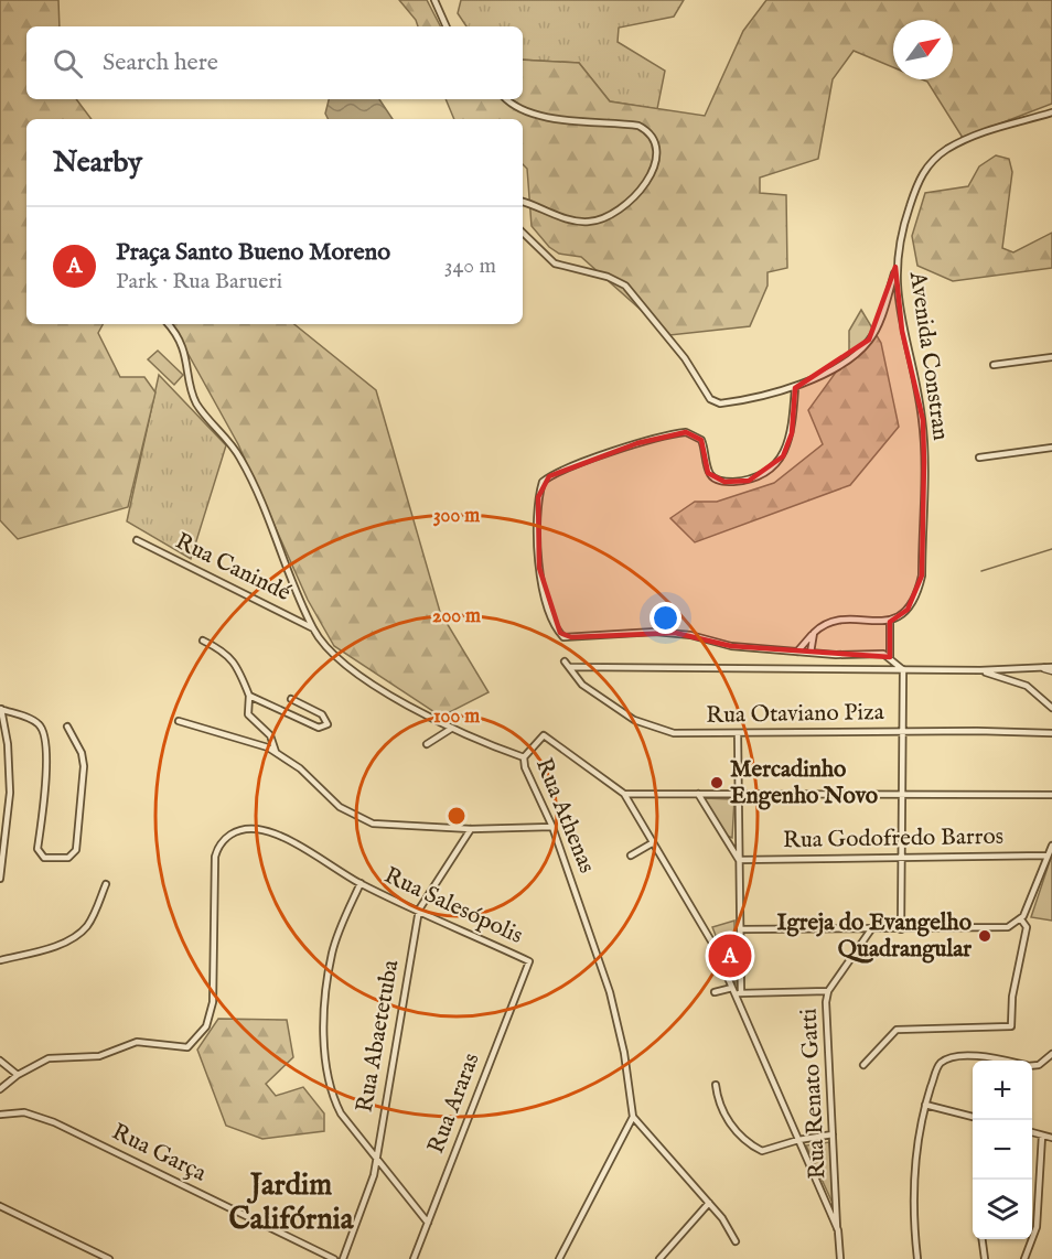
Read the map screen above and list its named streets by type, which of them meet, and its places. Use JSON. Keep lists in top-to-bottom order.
{
  "streets": {
    "street": [
      "Avenida Constran",
      "Rua Canindé",
      "Rua Otaviano Piza",
      "Rua Athenas",
      "Rua Godofredo Barros",
      "Rua Salesópolis",
      "Rua Abaetetuba",
      "Rua Renato Gatti",
      "Rua Araras",
      "Rua Garça"
    ]
  },
  "crossings": [
    ["Rua Canindé", "Rua Athenas"],
    ["Rua Salesópolis", "Rua Abaetetuba"],
    ["Rua Salesópolis", "Rua Araras"]
  ],
  "districts": ["Jardim Califórnia"],
  "places": ["Mercadinho Engenho Novo", "Igreja do Evangelho Quadrangular"],
  "north": "top right",
  "page": {
    "search": "Search here",
    "heading": "Nearby",
    "list": [
      {
        "mark": "A",
        "name": "Praça Santo Bueno Moreno",
        "note": "Park · Rua Barueri",
        "value": "340 m"
      }
    ],
    "pins": "A",
    "map_buttons": ["+", "−"]
  },
  "rings": ["300 m", "200 m", "100 m"]
}
